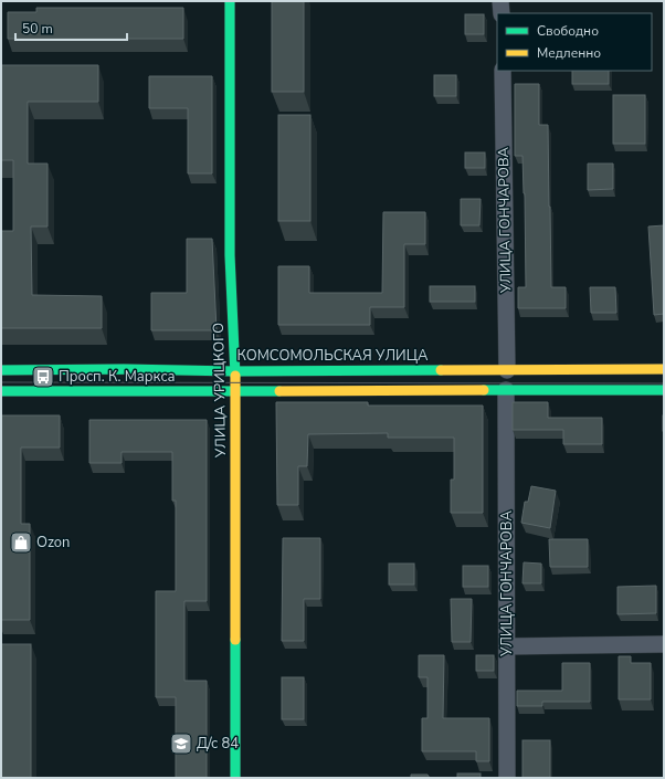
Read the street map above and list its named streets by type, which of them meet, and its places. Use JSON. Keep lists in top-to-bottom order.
{
  "streets": {
    "main road": ["КОМСОМОЛЬСКАЯ УЛИЦА", "УЛИЦА УРИЦКОГО"],
    "street": ["УЛИЦА ГОНЧАРОВА"]
  },
  "crossings": [
    ["УЛИЦА ГОНЧАРОВА", "КОМСОМОЛЬСКАЯ УЛИЦА"],
    ["КОМСОМОЛЬСКАЯ УЛИЦА", "УЛИЦА УРИЦКОГО"]
  ],
  "places": {
    "bus stop": ["Просп. К. Маркса"],
    "shop": ["Ozon"],
    "school or university": ["Д/с 84"]
  },
  "legend": ["Свободно", "Медленно"],
  "scale_bar": "50 m"
}
